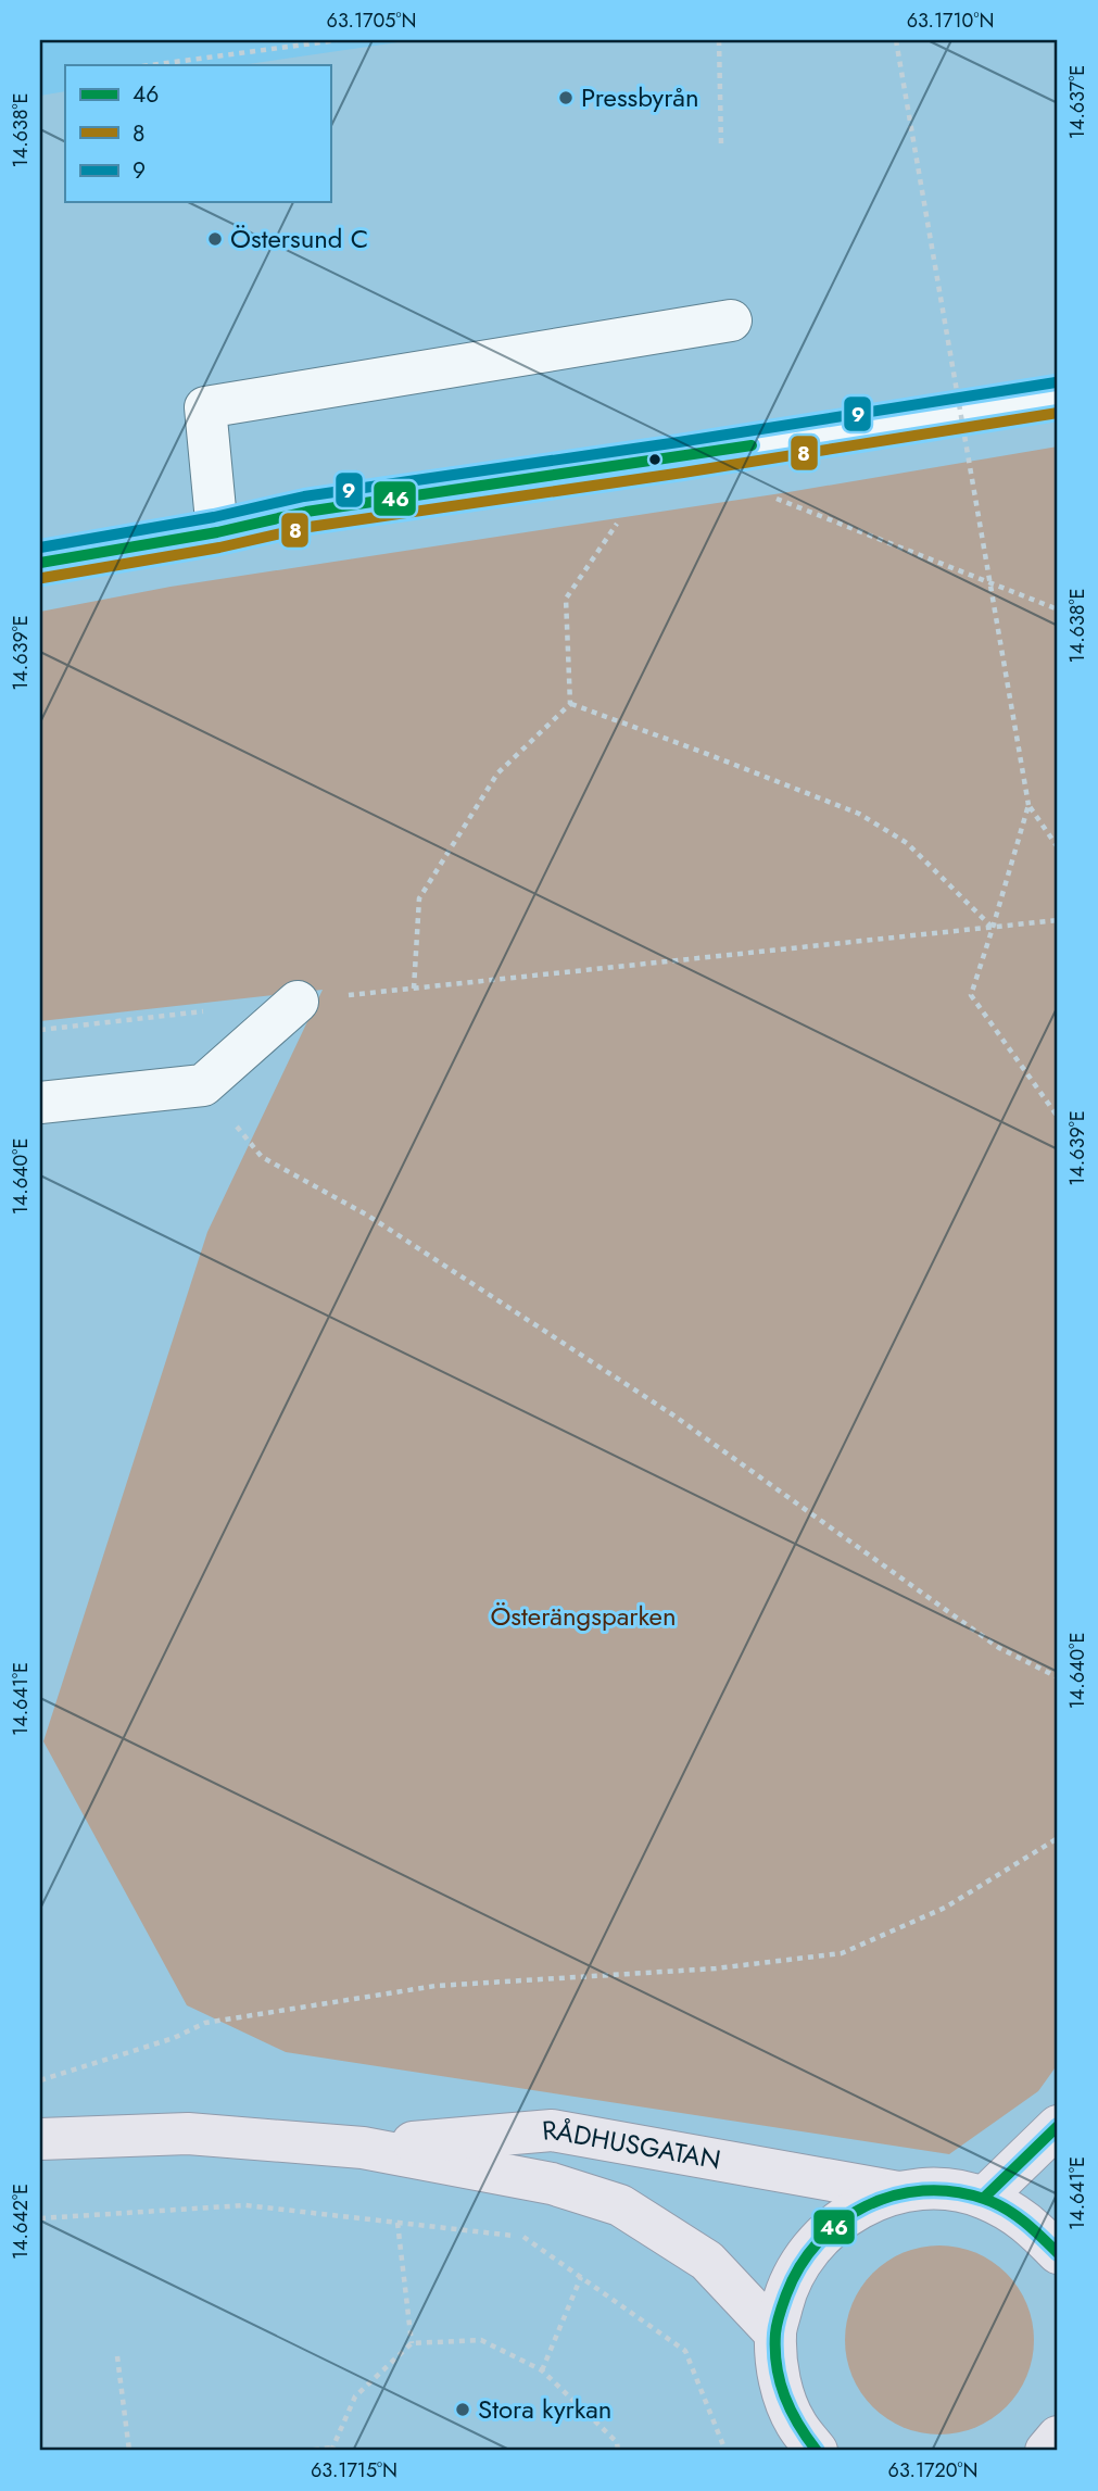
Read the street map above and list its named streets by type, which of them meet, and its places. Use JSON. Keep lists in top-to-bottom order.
{
  "streets": {
    "main road": ["RÅDHUSGATAN"]
  },
  "parks": ["Österängsparken"],
  "places": ["Pressbyrån", "Östersund C", "Stora kyrkan"],
  "lines": ["transit line 9", "transit line 8", "transit line 46"],
  "legend": ["46", "8", "9"],
  "coordinates": [
    "63.1705°N",
    "63.1710°N",
    "14.637°E",
    "14.638°E",
    "14.639°E",
    "14.640°E",
    "14.641°E",
    "14.642°E",
    "63.1715°N",
    "63.1720°N"
  ]
}
